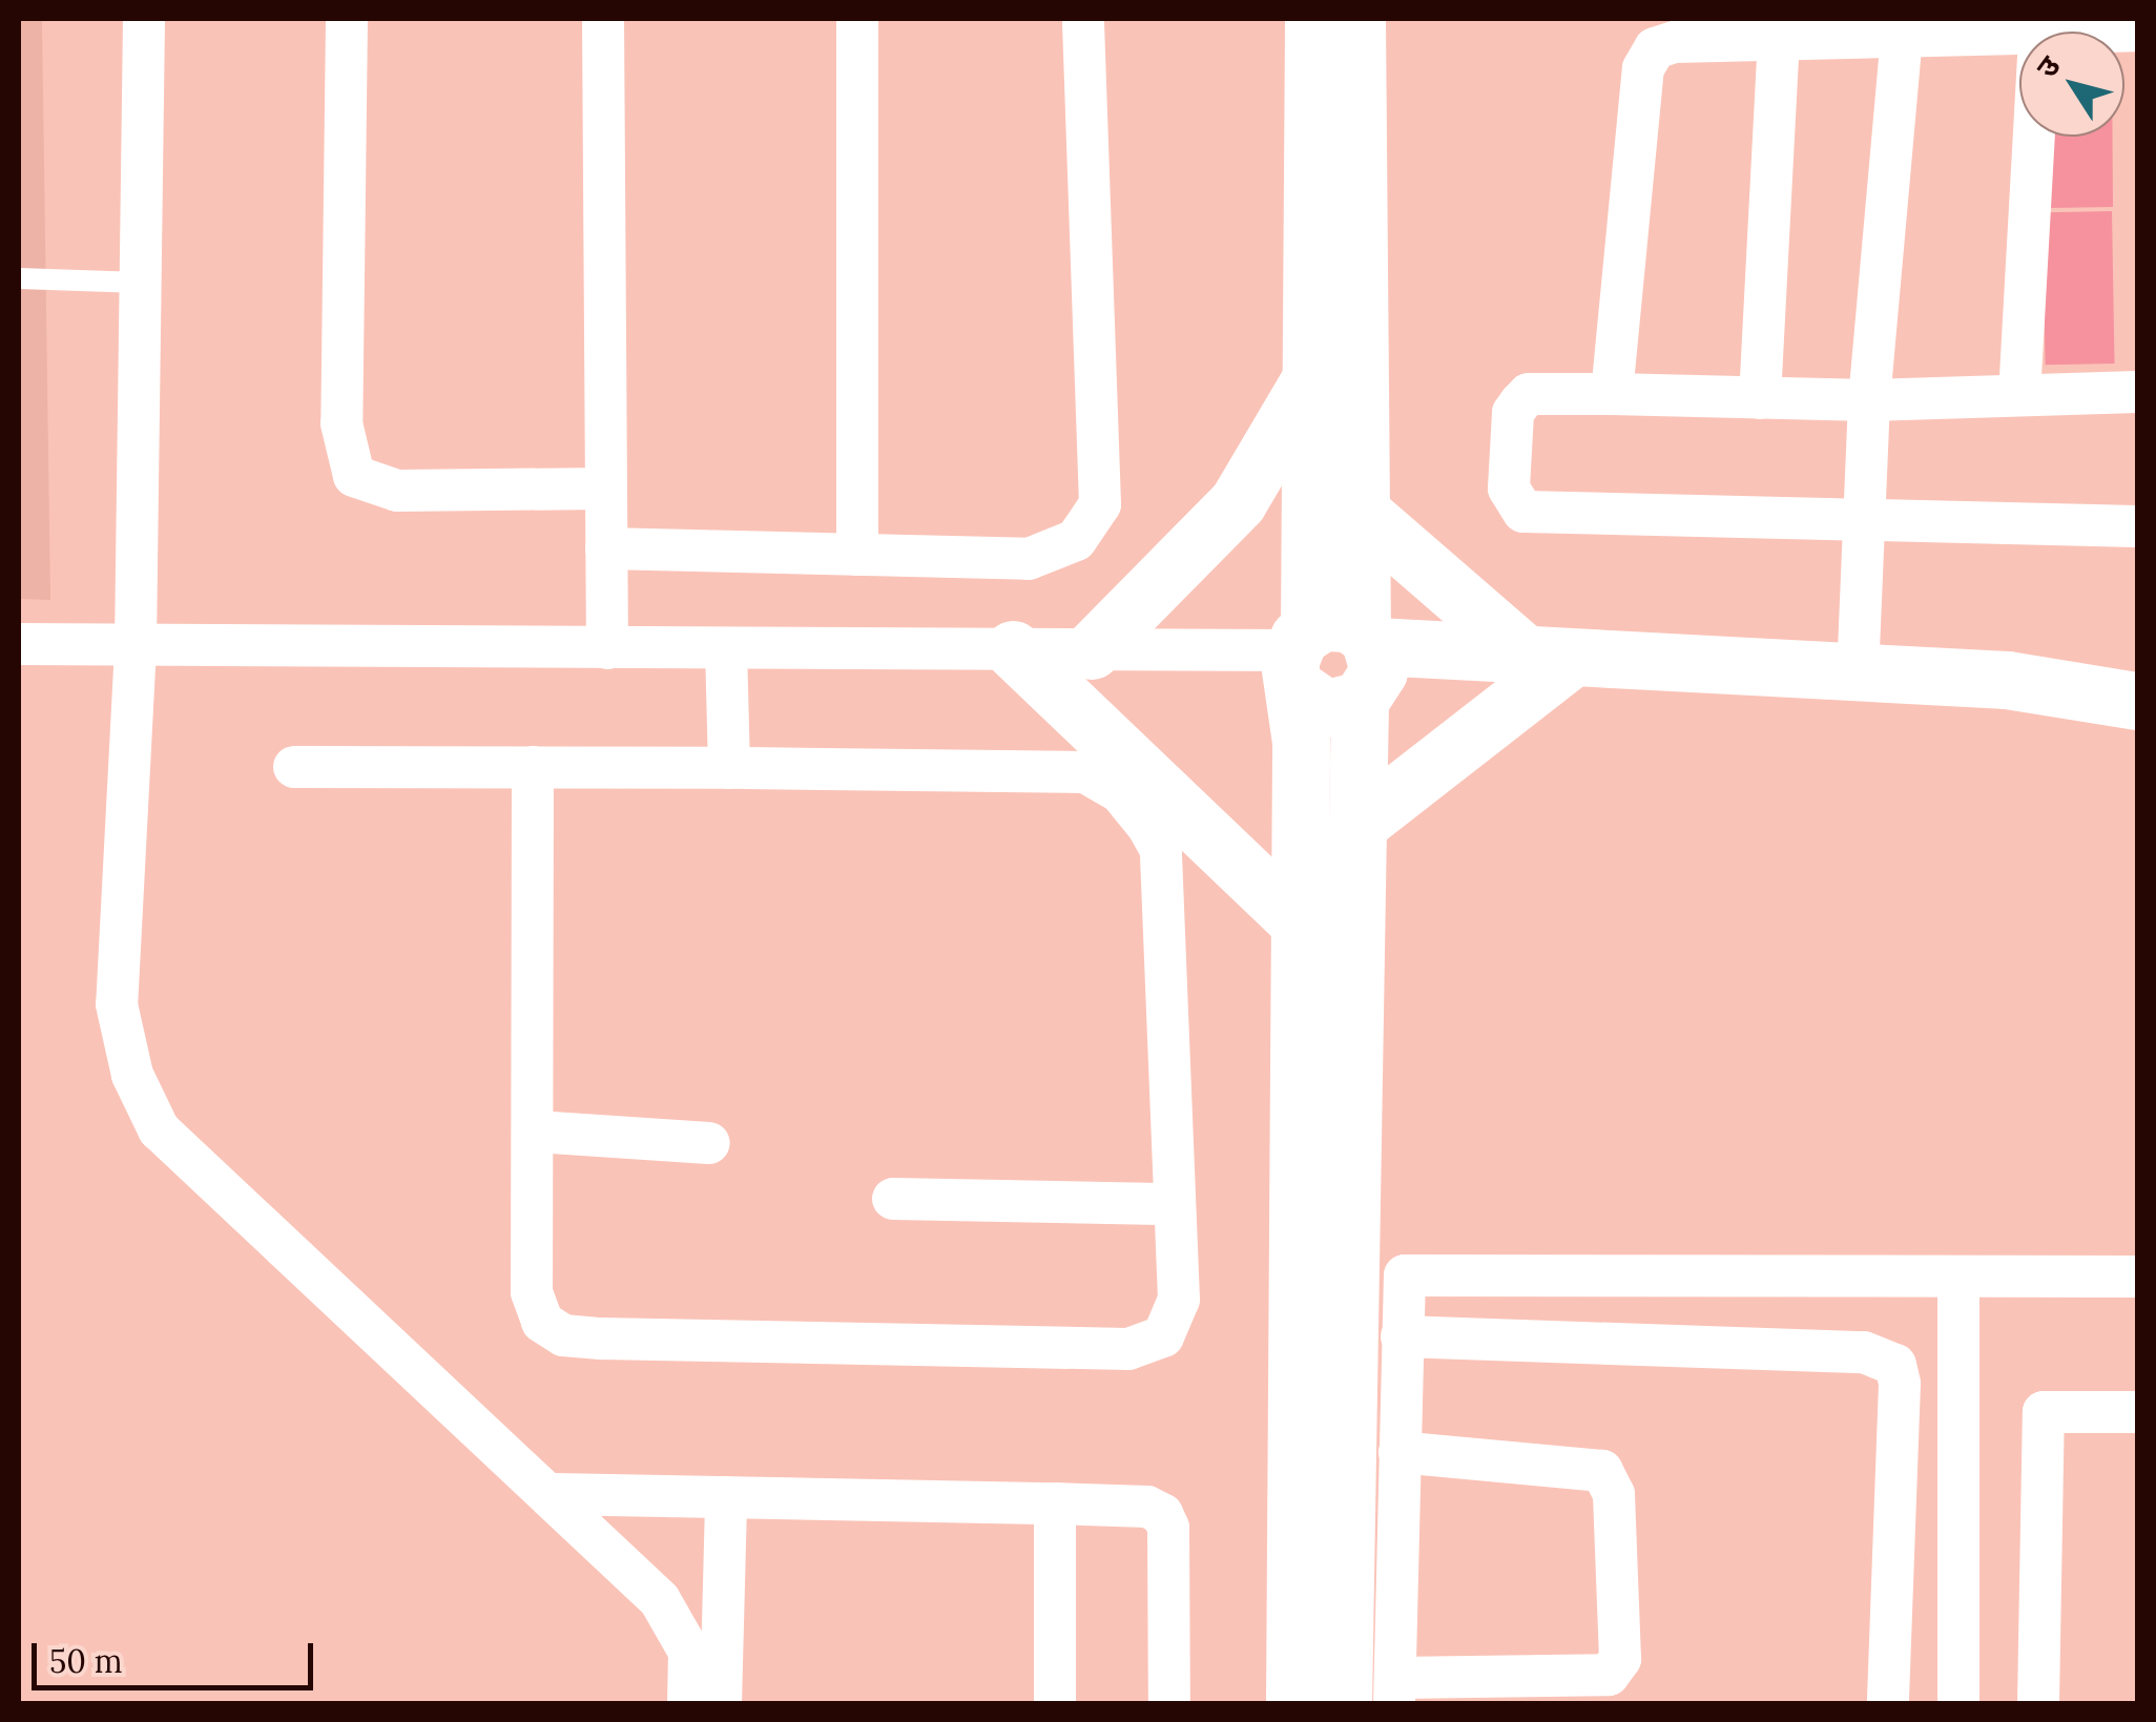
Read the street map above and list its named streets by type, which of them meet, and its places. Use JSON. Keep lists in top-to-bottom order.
{
  "scale_bar": "50 m",
  "north": "top left"
}
